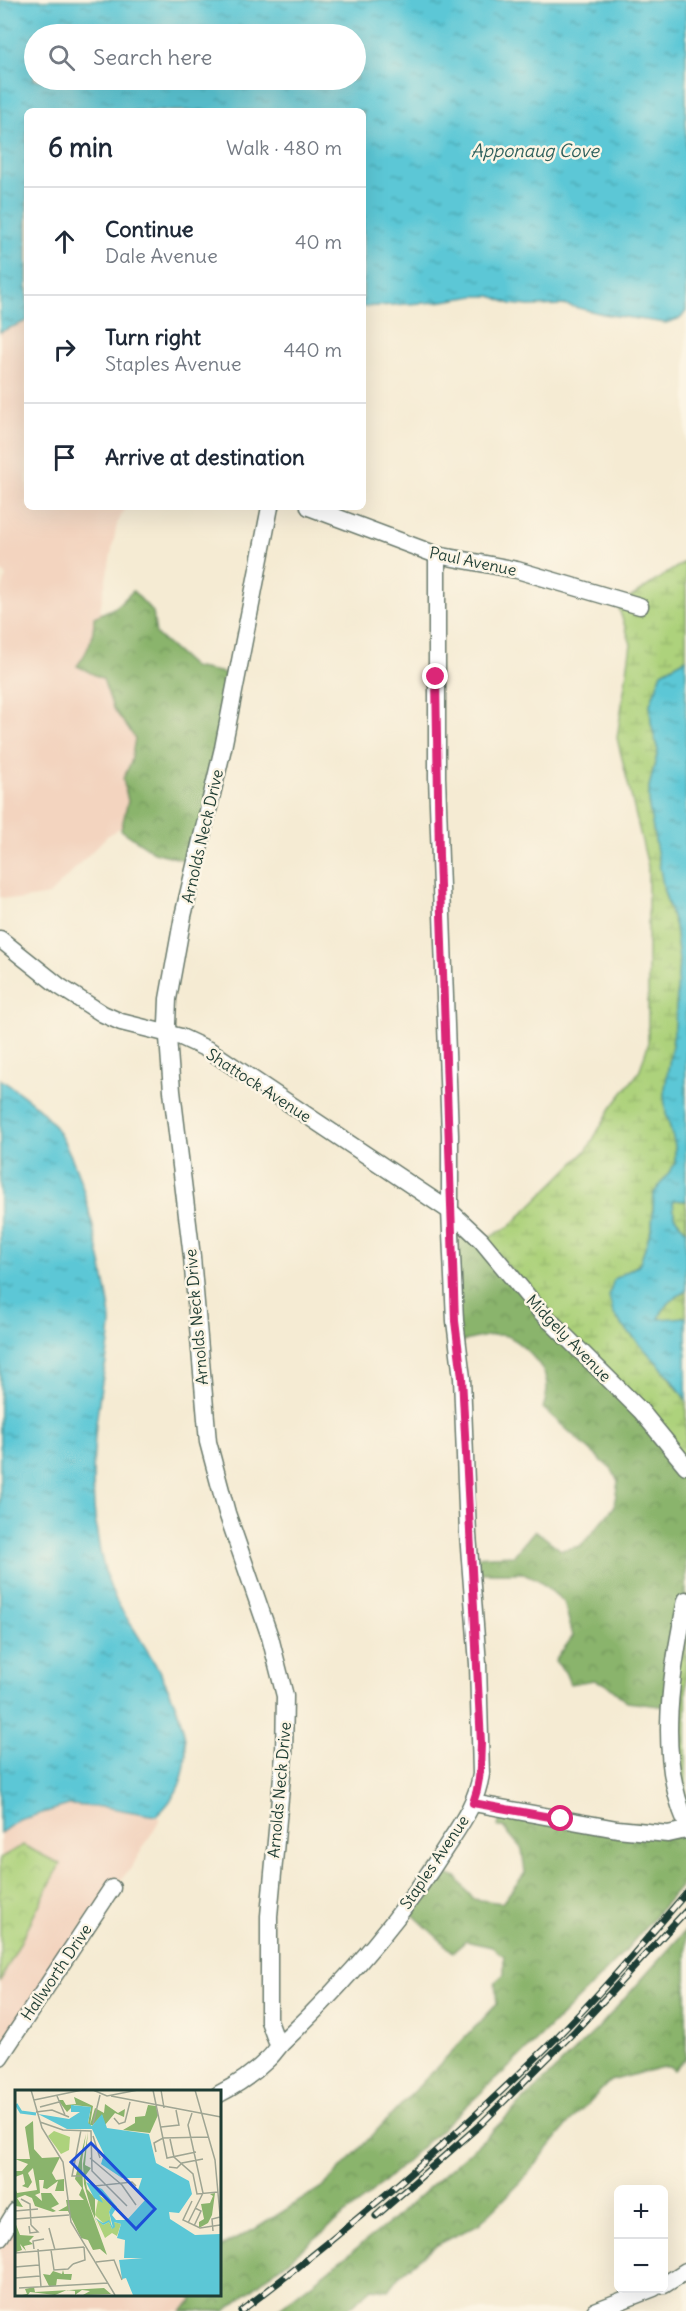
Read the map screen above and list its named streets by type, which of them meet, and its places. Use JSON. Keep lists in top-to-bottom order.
{
  "streets": {
    "street": [
      "Paul Avenue",
      "Arnolds Neck Drive",
      "Shattock Avenue",
      "Midgely Avenue",
      "Staples Avenue",
      "Hallworth Drive"
    ]
  },
  "crossings": [
    ["Paul Avenue", "Staples Avenue"],
    ["Arnolds Neck Drive", "Shattock Avenue"],
    ["Arnolds Neck Drive", "Staples Avenue"],
    ["Shattock Avenue", "Midgely Avenue"],
    ["Shattock Avenue", "Staples Avenue"],
    ["Midgely Avenue", "Staples Avenue"]
  ],
  "water": ["Apponaug Cove"],
  "page": {
    "search": "Search here",
    "heading": ["6 min", "Walk · 480 m"],
    "list": [
      ["Continue", "Dale Avenue", "40 m"],
      ["Turn right", "Staples Avenue", "440 m"],
      "Arrive at destination"
    ],
    "map_buttons": ["+", "−"]
  }
}
